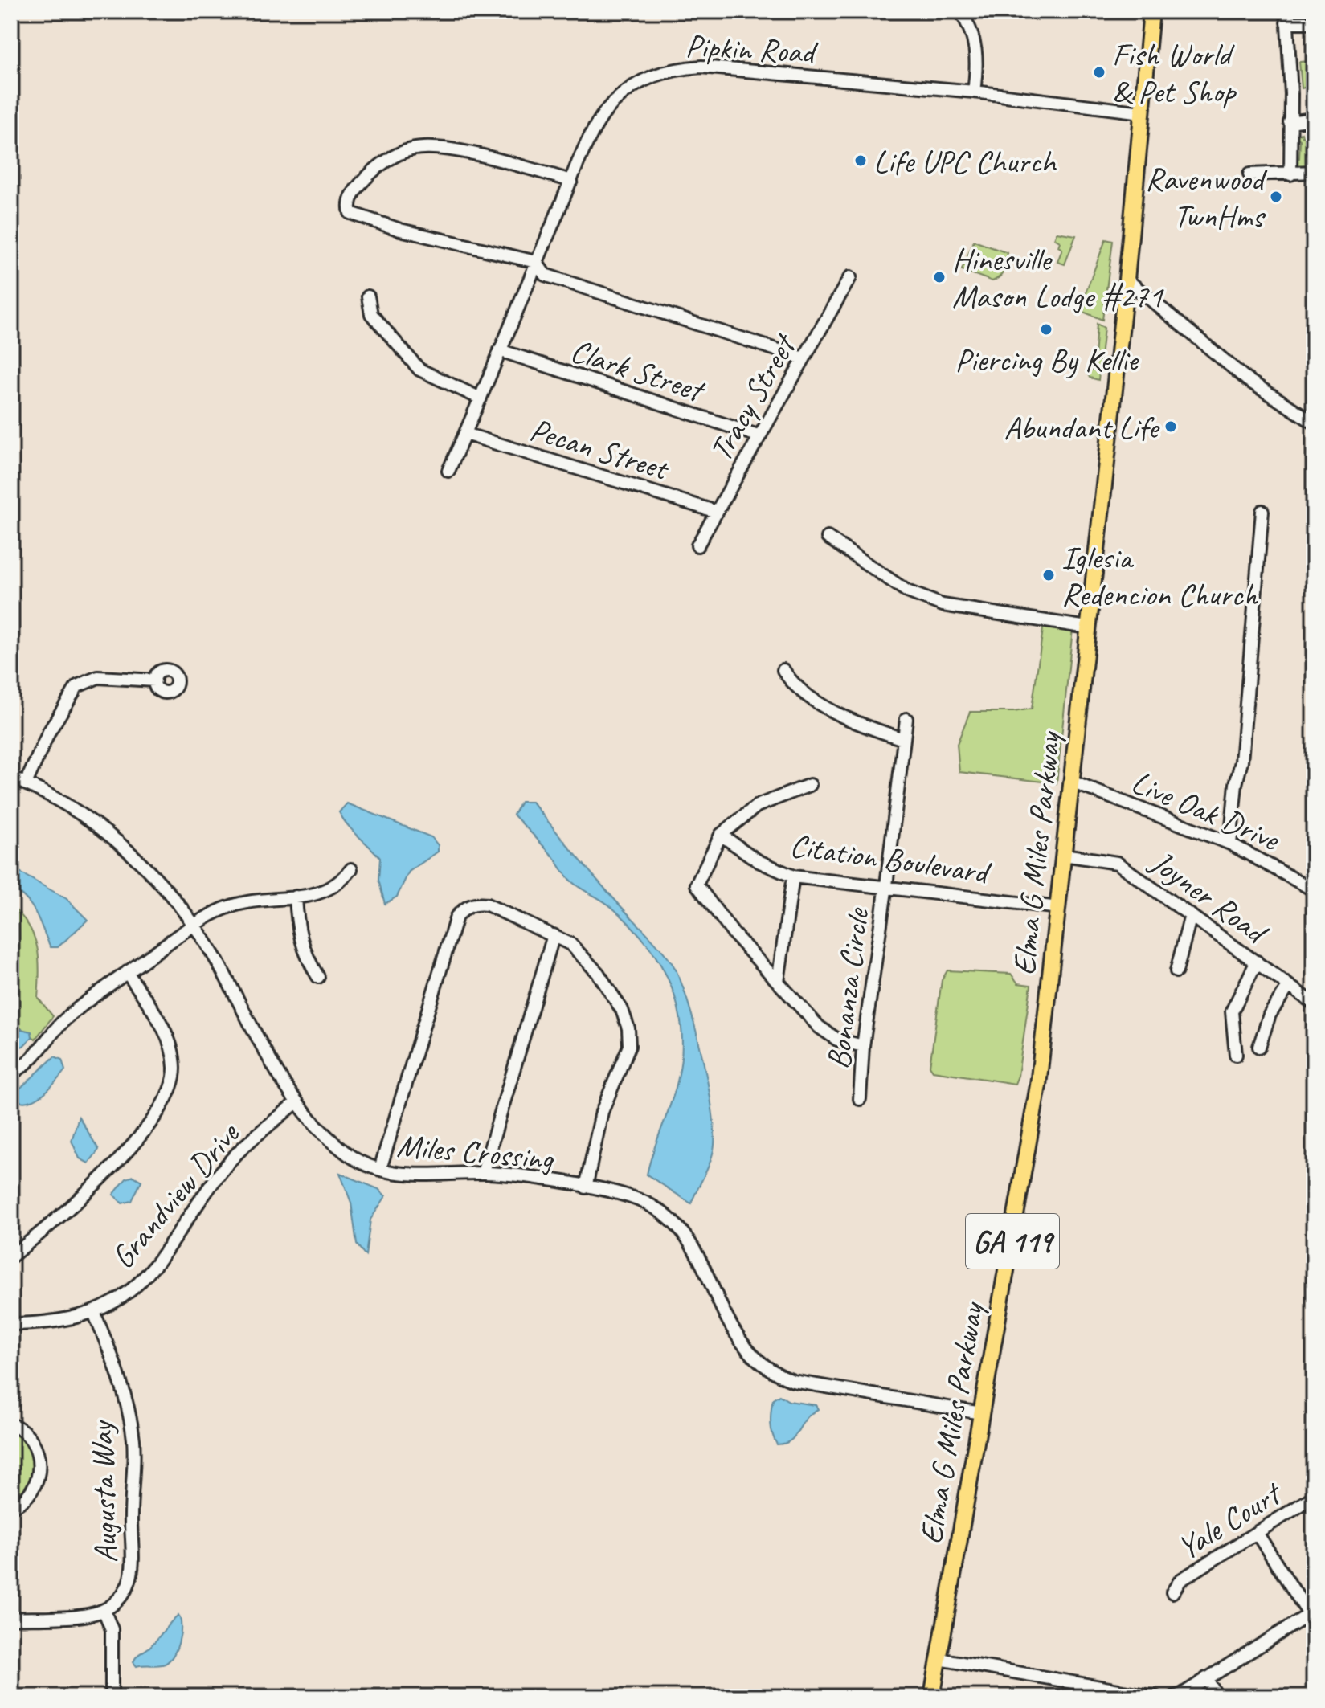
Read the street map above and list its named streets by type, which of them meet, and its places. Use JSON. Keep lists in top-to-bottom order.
{
  "streets": {
    "main road": ["Elma G Miles Parkway", "GA 119"],
    "street": [
      "Pipkin Road",
      "Clark Street",
      "Tracy Street",
      "Pecan Street",
      "Live Oak Drive",
      "Citation Boulevard",
      "Joyner Road",
      "Bonanza Circle",
      "Miles Crossing",
      "Grandview Drive",
      "Augusta Way",
      "Yale Court"
    ]
  },
  "crossings": [
    ["Pipkin Road", "Clark Street"],
    ["Pipkin Road", "Pecan Street"],
    ["Pipkin Road", "Elma G Miles Parkway"],
    ["Clark Street", "Tracy Street"],
    ["Tracy Street", "Pecan Street"],
    ["Live Oak Drive", "Elma G Miles Parkway"],
    ["Elma G Miles Parkway", "Citation Boulevard"],
    ["Elma G Miles Parkway", "Joyner Road"],
    ["Elma G Miles Parkway", "Miles Crossing"],
    ["Citation Boulevard", "Bonanza Circle"],
    ["Miles Crossing", "Grandview Drive"],
    ["Grandview Drive", "Augusta Way"]
  ],
  "places": [
    "Fish World & Pet Shop",
    "Life UPC Church",
    "Ravenwood TwnHms",
    "Hinesville Mason Lodge #271",
    "Piercing By Kellie",
    "Abundant Life",
    "Iglesia Redencion Church"
  ]
}
